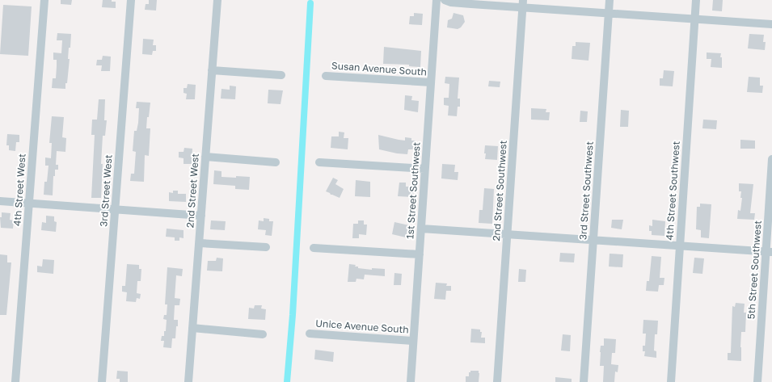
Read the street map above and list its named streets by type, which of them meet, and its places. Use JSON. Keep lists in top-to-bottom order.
{
  "streets": {
    "street": [
      "Susan Avenue South",
      "4th Street West",
      "3rd Street West",
      "2nd Street West",
      "1st Street Southwest",
      "2nd Street Southwest",
      "3rd Street Southwest",
      "4th Street Southwest",
      "5th Street Southwest",
      "Unice Avenue South"
    ]
  },
  "crossings": [
    ["Susan Avenue South", "1st Street Southwest"],
    ["1st Street Southwest", "Unice Avenue South"]
  ]
}
